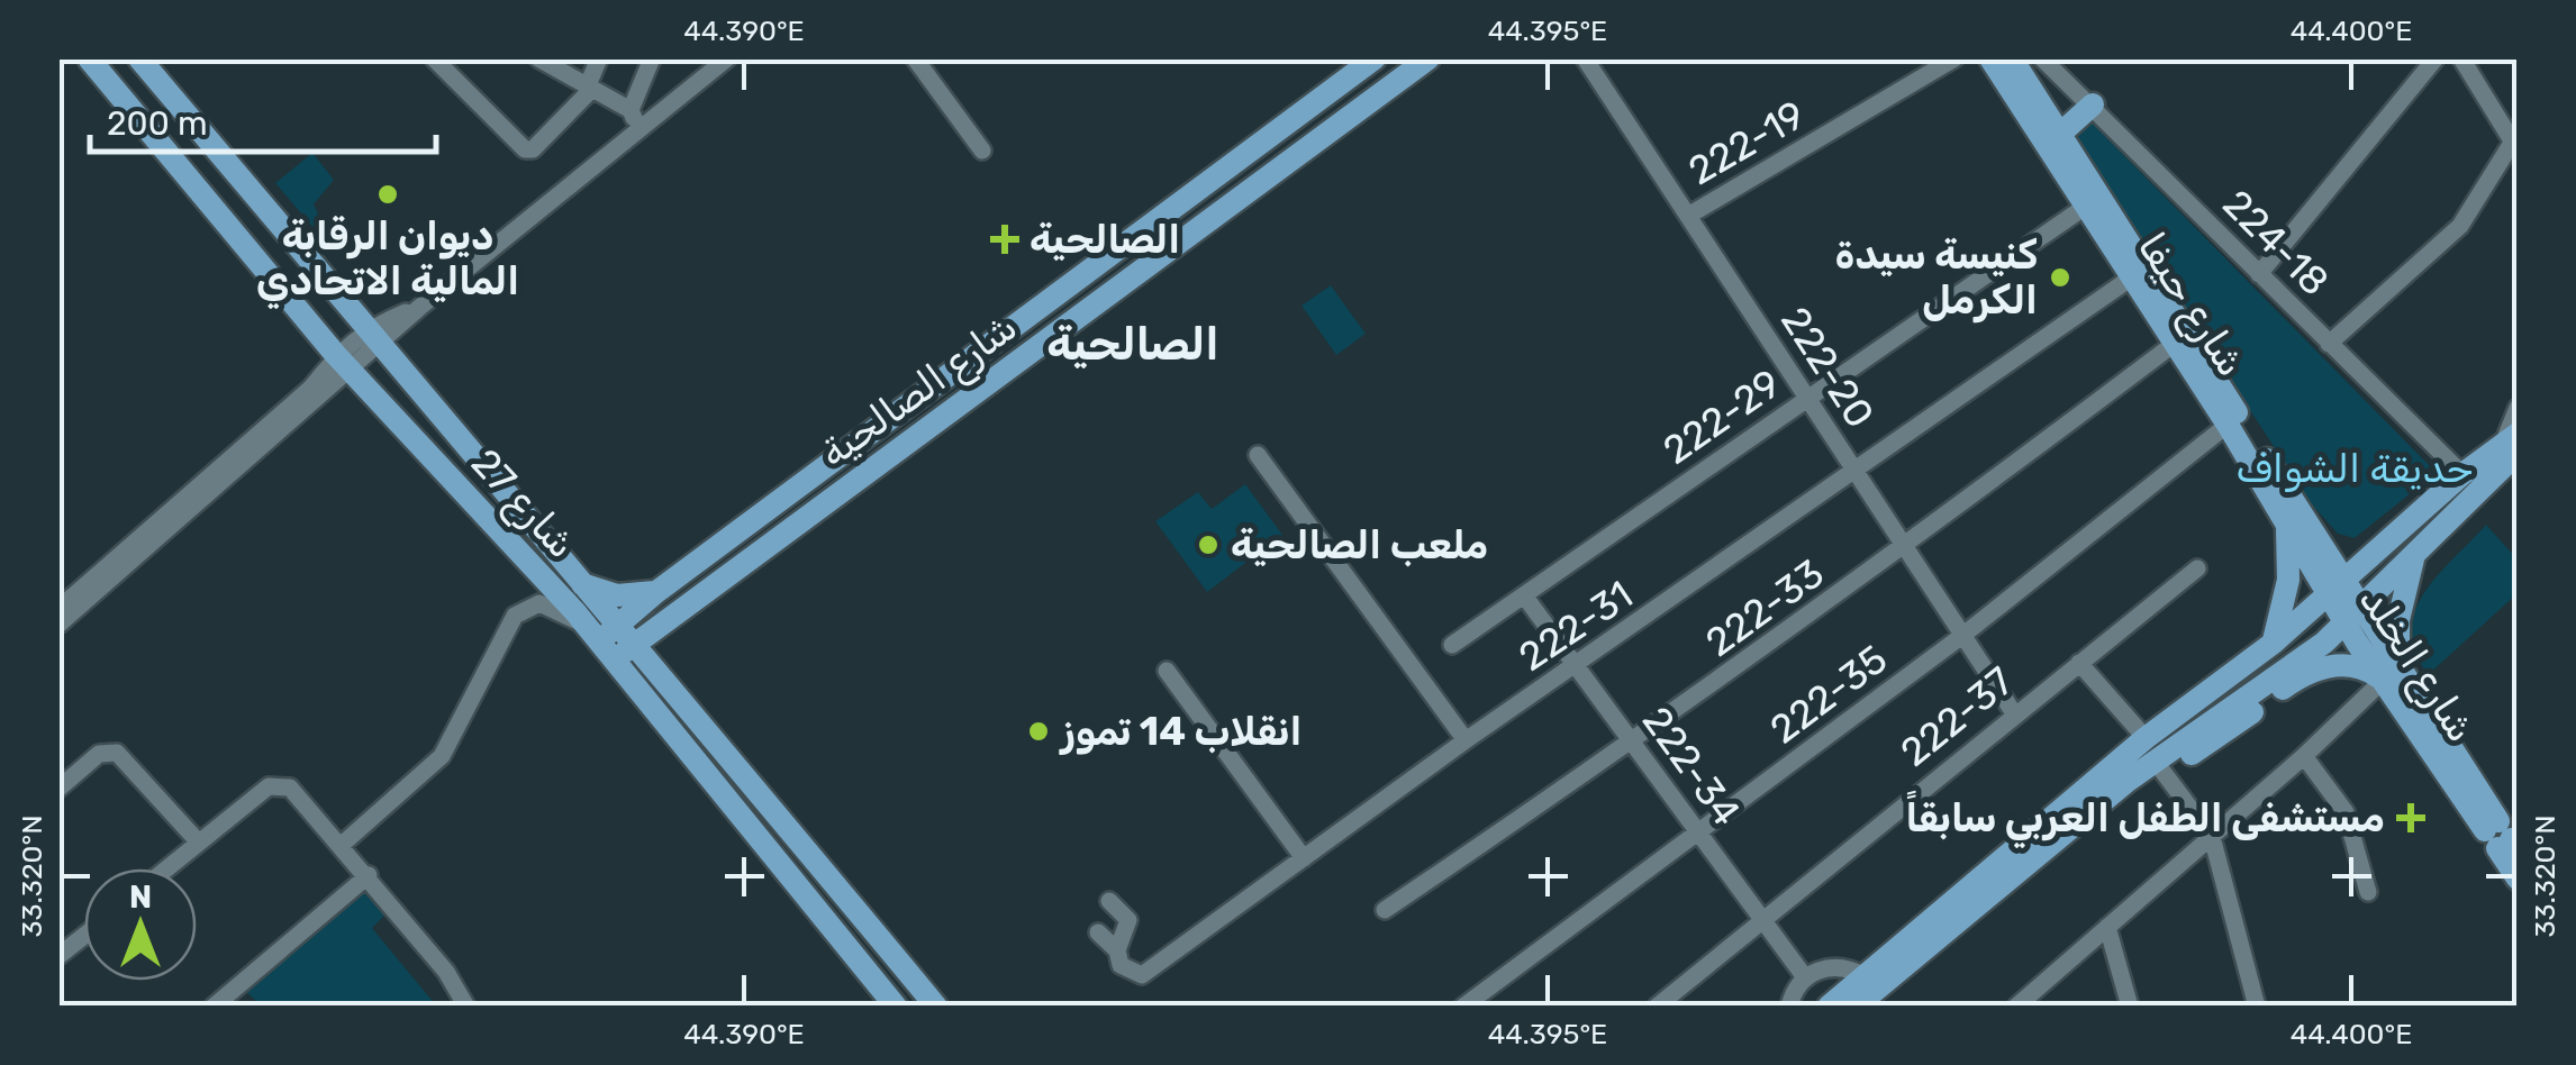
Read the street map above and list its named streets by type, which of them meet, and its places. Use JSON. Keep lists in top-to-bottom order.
{
  "streets": {
    "main road": [
      "شارع حيفا",
      "شارع الصالحية",
      "شارع 27",
      "شارع الخلد"
    ],
    "street": [
      "222-19",
      "224-18",
      "222-20",
      "222-29",
      "222-33",
      "222-31",
      "222-35",
      "222-37",
      "222-34"
    ]
  },
  "crossings": [
    ["222-19", "222-20"],
    ["شارع حيفا", "222-29"],
    ["شارع حيفا", "222-33"],
    ["شارع حيفا", "222-31"],
    ["شارع حيفا", "شارع الخلد"],
    ["شارع حيفا", "222-35"],
    ["222-20", "222-29"],
    ["222-20", "222-33"],
    ["222-20", "222-31"],
    ["222-20", "222-35"],
    ["222-20", "222-37"],
    ["شارع الصالحية", "شارع 27"],
    ["222-29", "222-34"],
    ["222-33", "222-34"],
    ["222-31", "222-34"],
    ["222-35", "222-34"],
    ["222-37", "222-34"]
  ],
  "districts": ["الصالحية"],
  "parks": ["حديقة الشواف"],
  "places": {
    "other": [
      "ديوان الرقابة المالية الاتحادي",
      "كنيسة سيدة الكرمل",
      "ملعب الصالحية",
      "انقلاب 14 تموز"
    ],
    "health": ["الصالحية", "مستشفى الطفل العربي سابقاً"]
  },
  "scale_bar": "200 m",
  "north": "top",
  "coordinates": [
    "44.390°E",
    "44.395°E",
    "44.400°E",
    "33.320°N"
  ]
}
